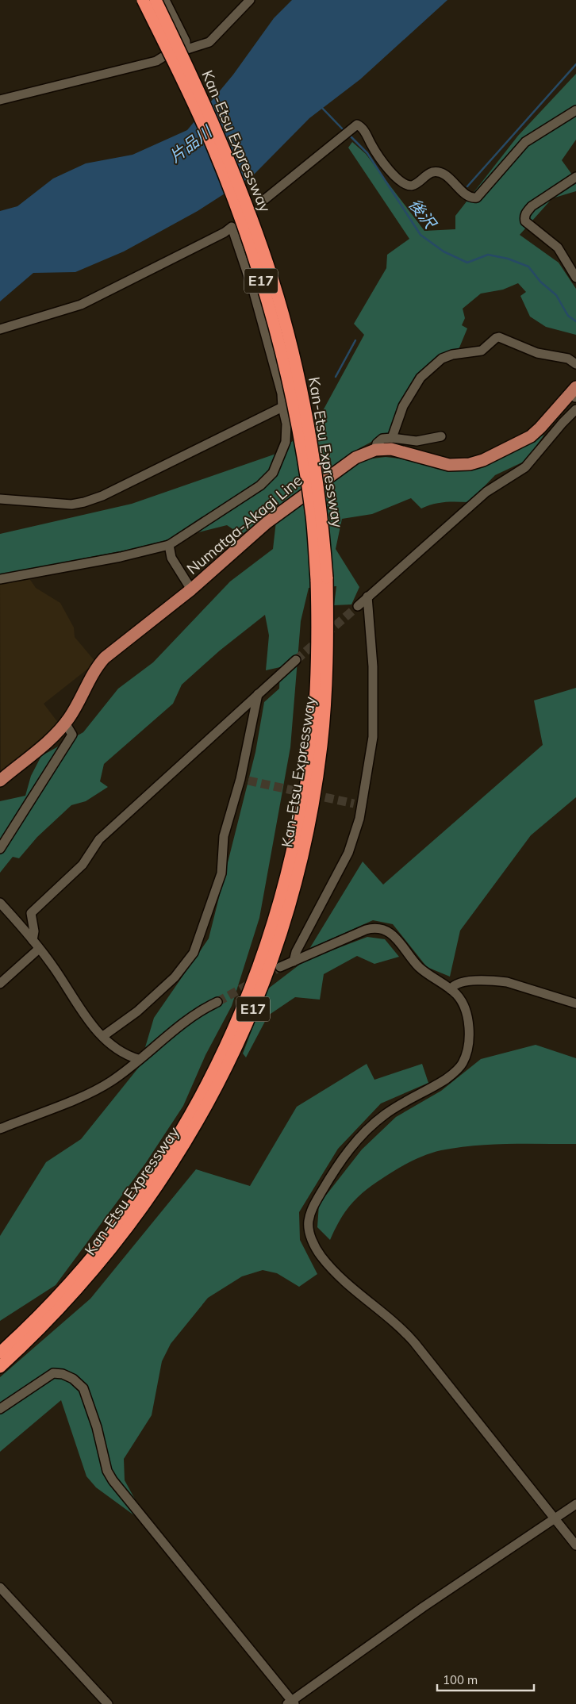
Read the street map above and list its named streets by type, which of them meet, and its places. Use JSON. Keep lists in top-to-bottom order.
{
  "streets": {
    "highway": ["Kan-Etsu Expressway", "E17"],
    "main road": ["Numatga-Akagi Line"]
  },
  "water": ["片品川", "後沢"],
  "scale_bar": "100 m"
}
